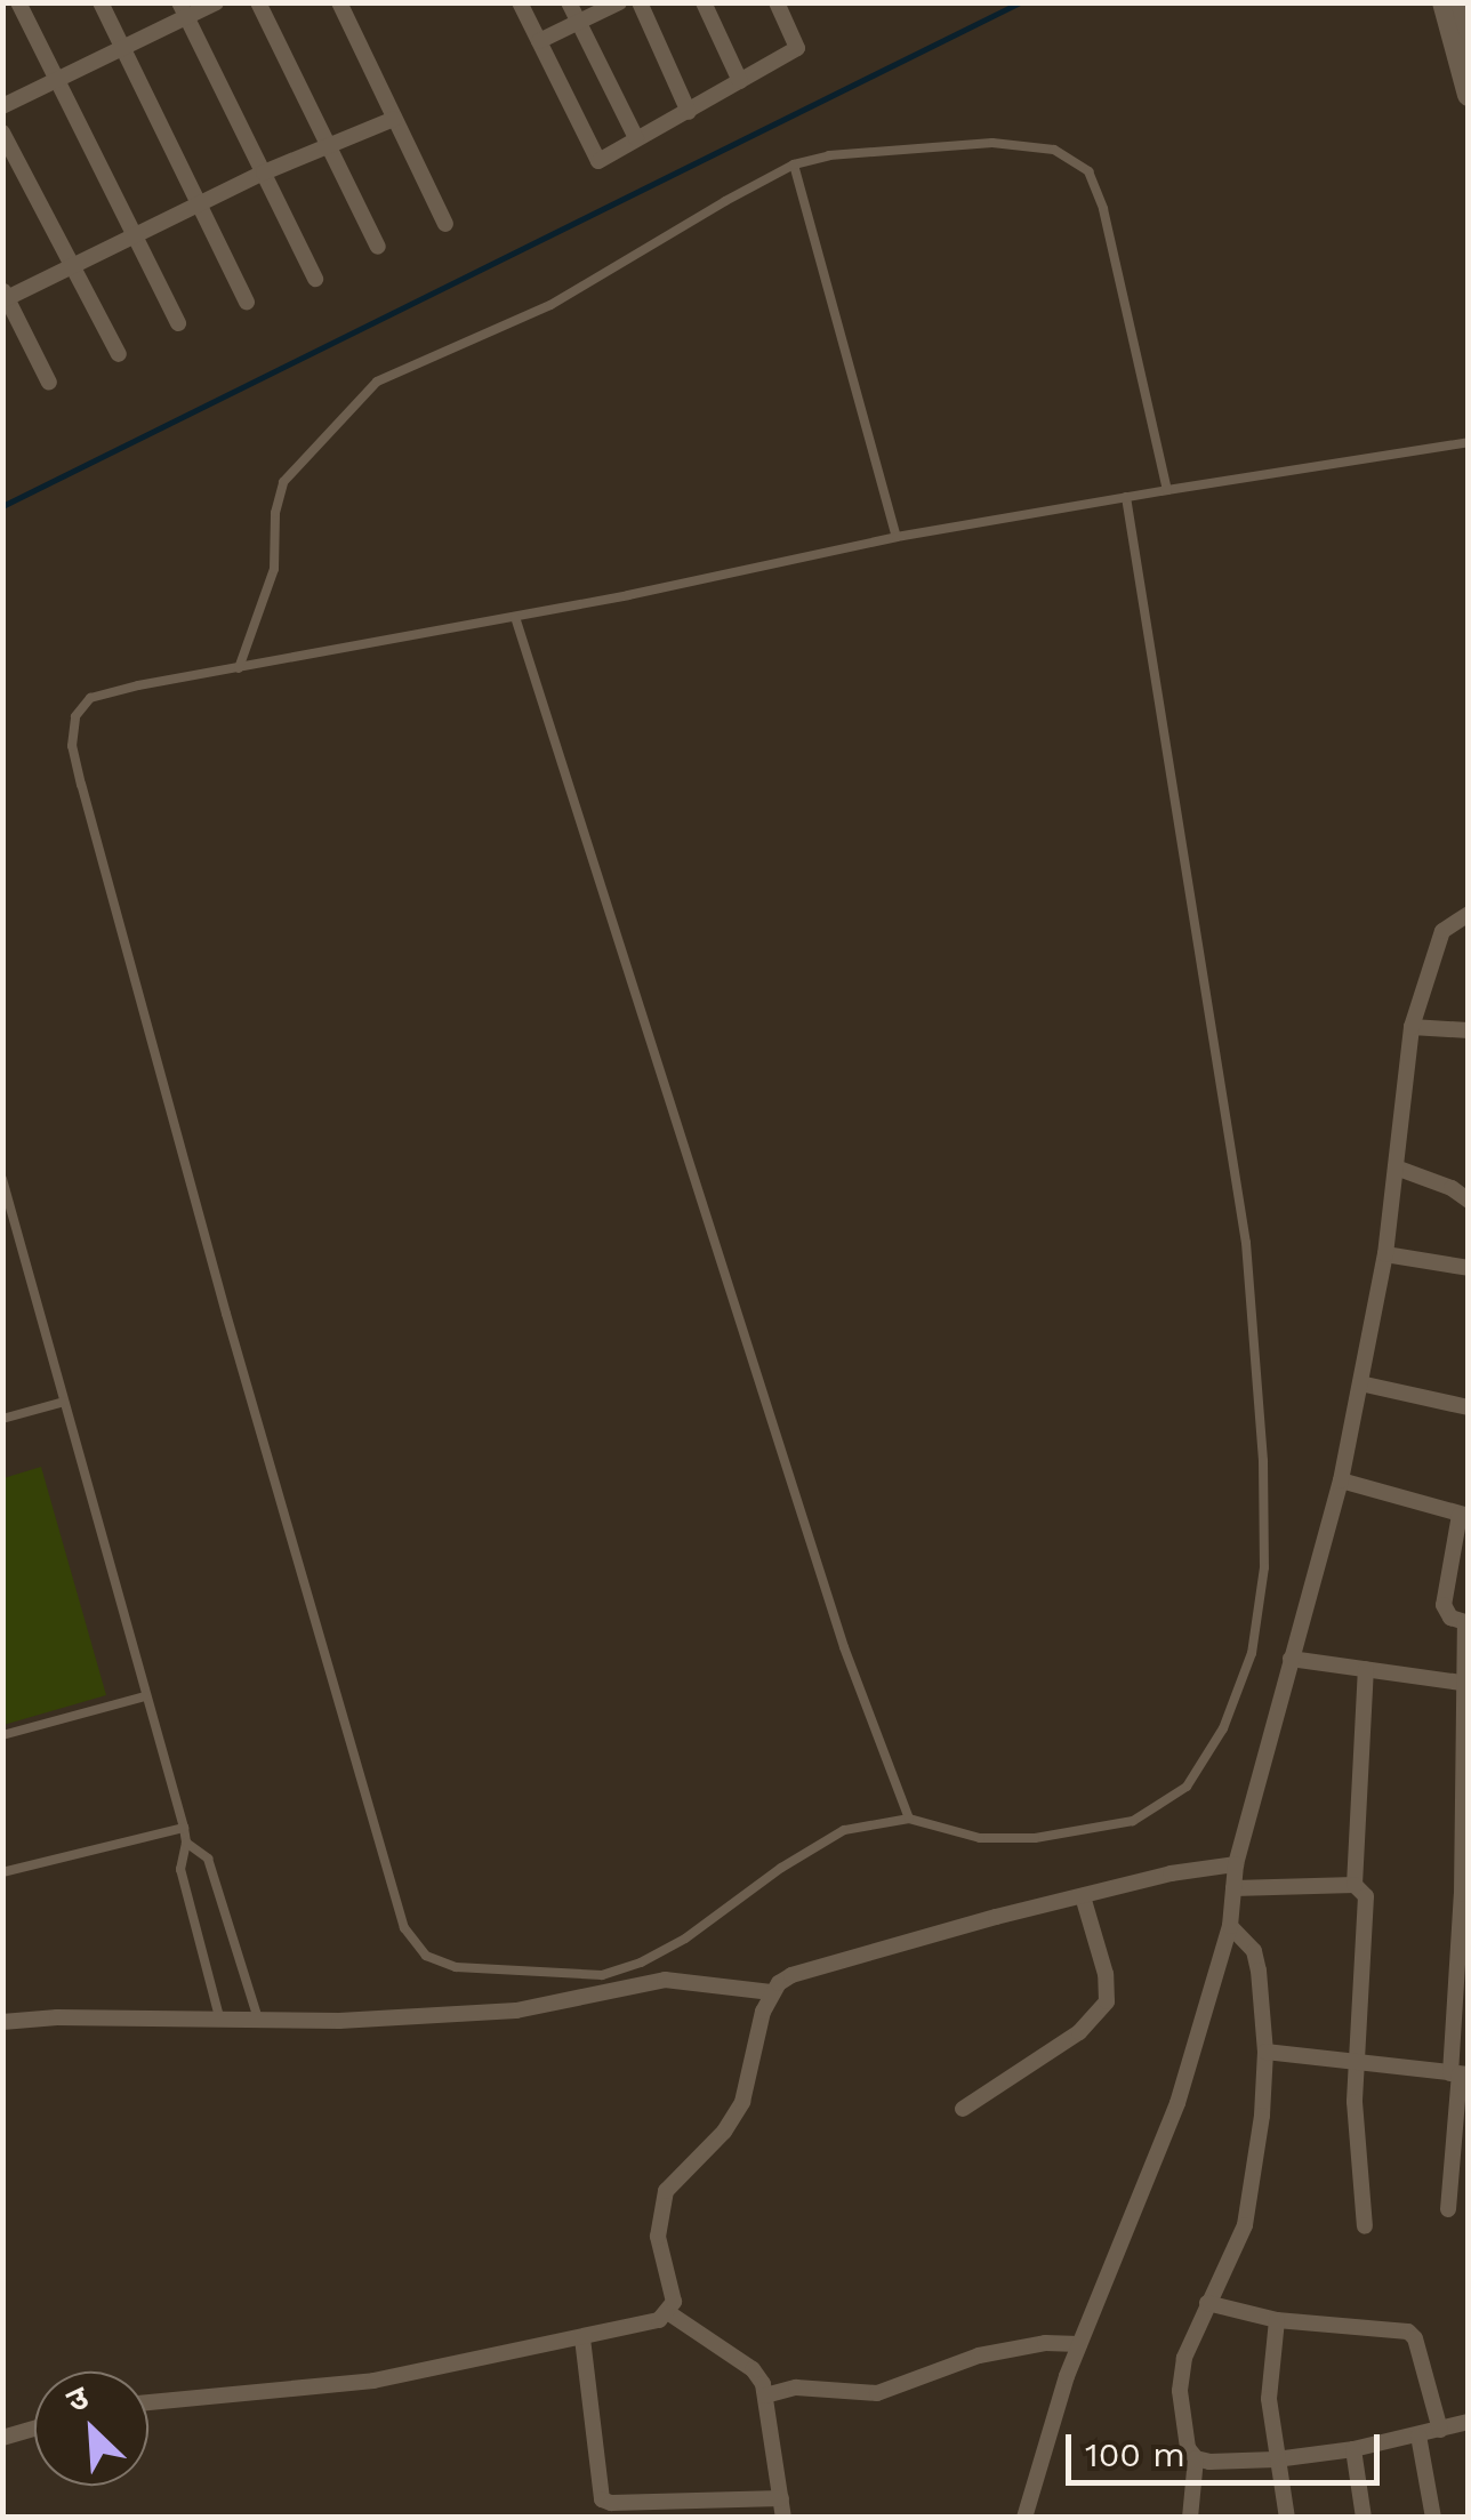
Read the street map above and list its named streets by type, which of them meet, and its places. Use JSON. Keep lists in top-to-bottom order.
{
  "scale_bar": "100 m",
  "north": "top left"
}
